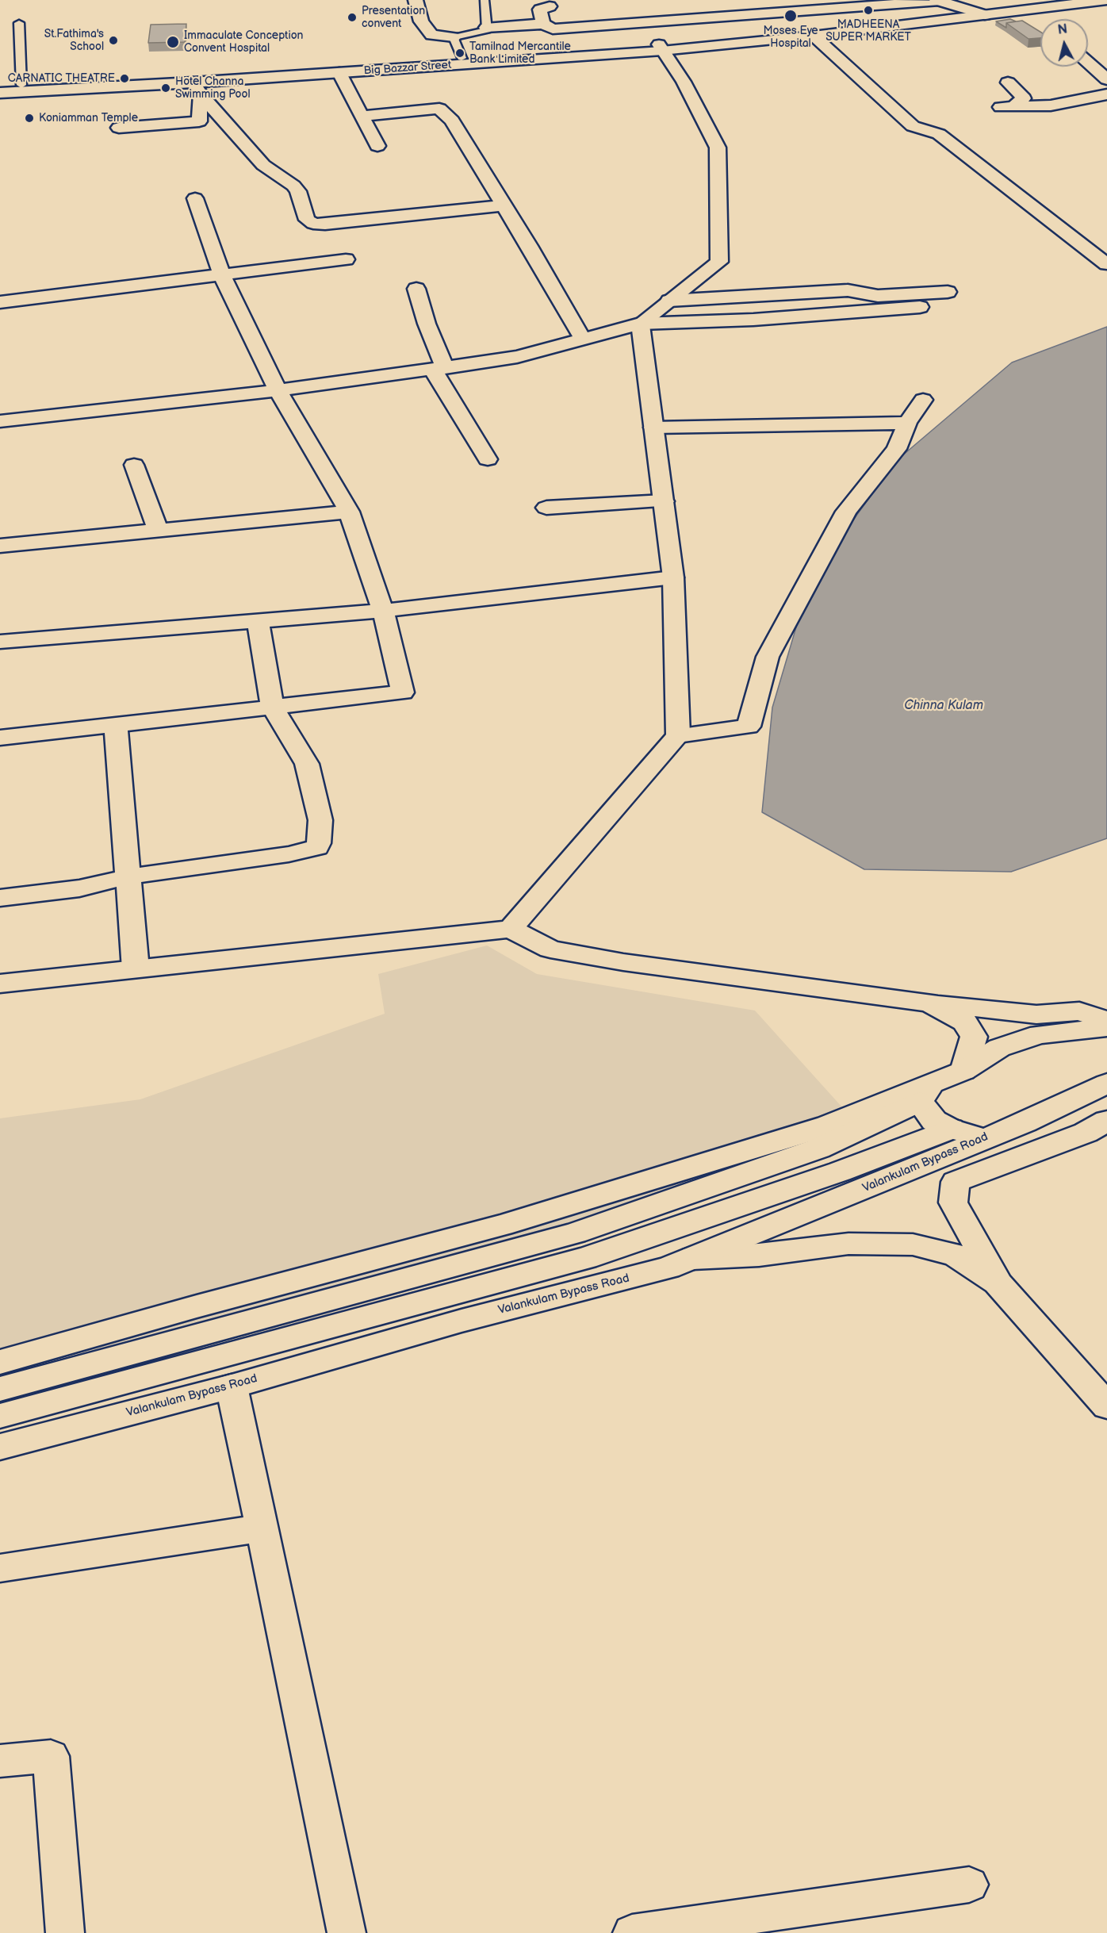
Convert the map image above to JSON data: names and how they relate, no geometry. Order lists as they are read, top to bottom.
{
  "streets": {
    "main road": ["Big Bazzar Street", "Valankulam Bypass Road"]
  },
  "water": ["Chinna Kulam"],
  "places": [
    "MADHEENA SUPER MARKET",
    "Moses Eye Hospital",
    "Presentation convent",
    "St.Fathima's School",
    "Immaculate Conception Convent Hospital",
    "Tamilnad Mercantile Bank Limited",
    "CARNATIC THEATRE",
    "Hotel Channa Swimming Pool",
    "Koniamman Temple"
  ],
  "north": "top"
}
